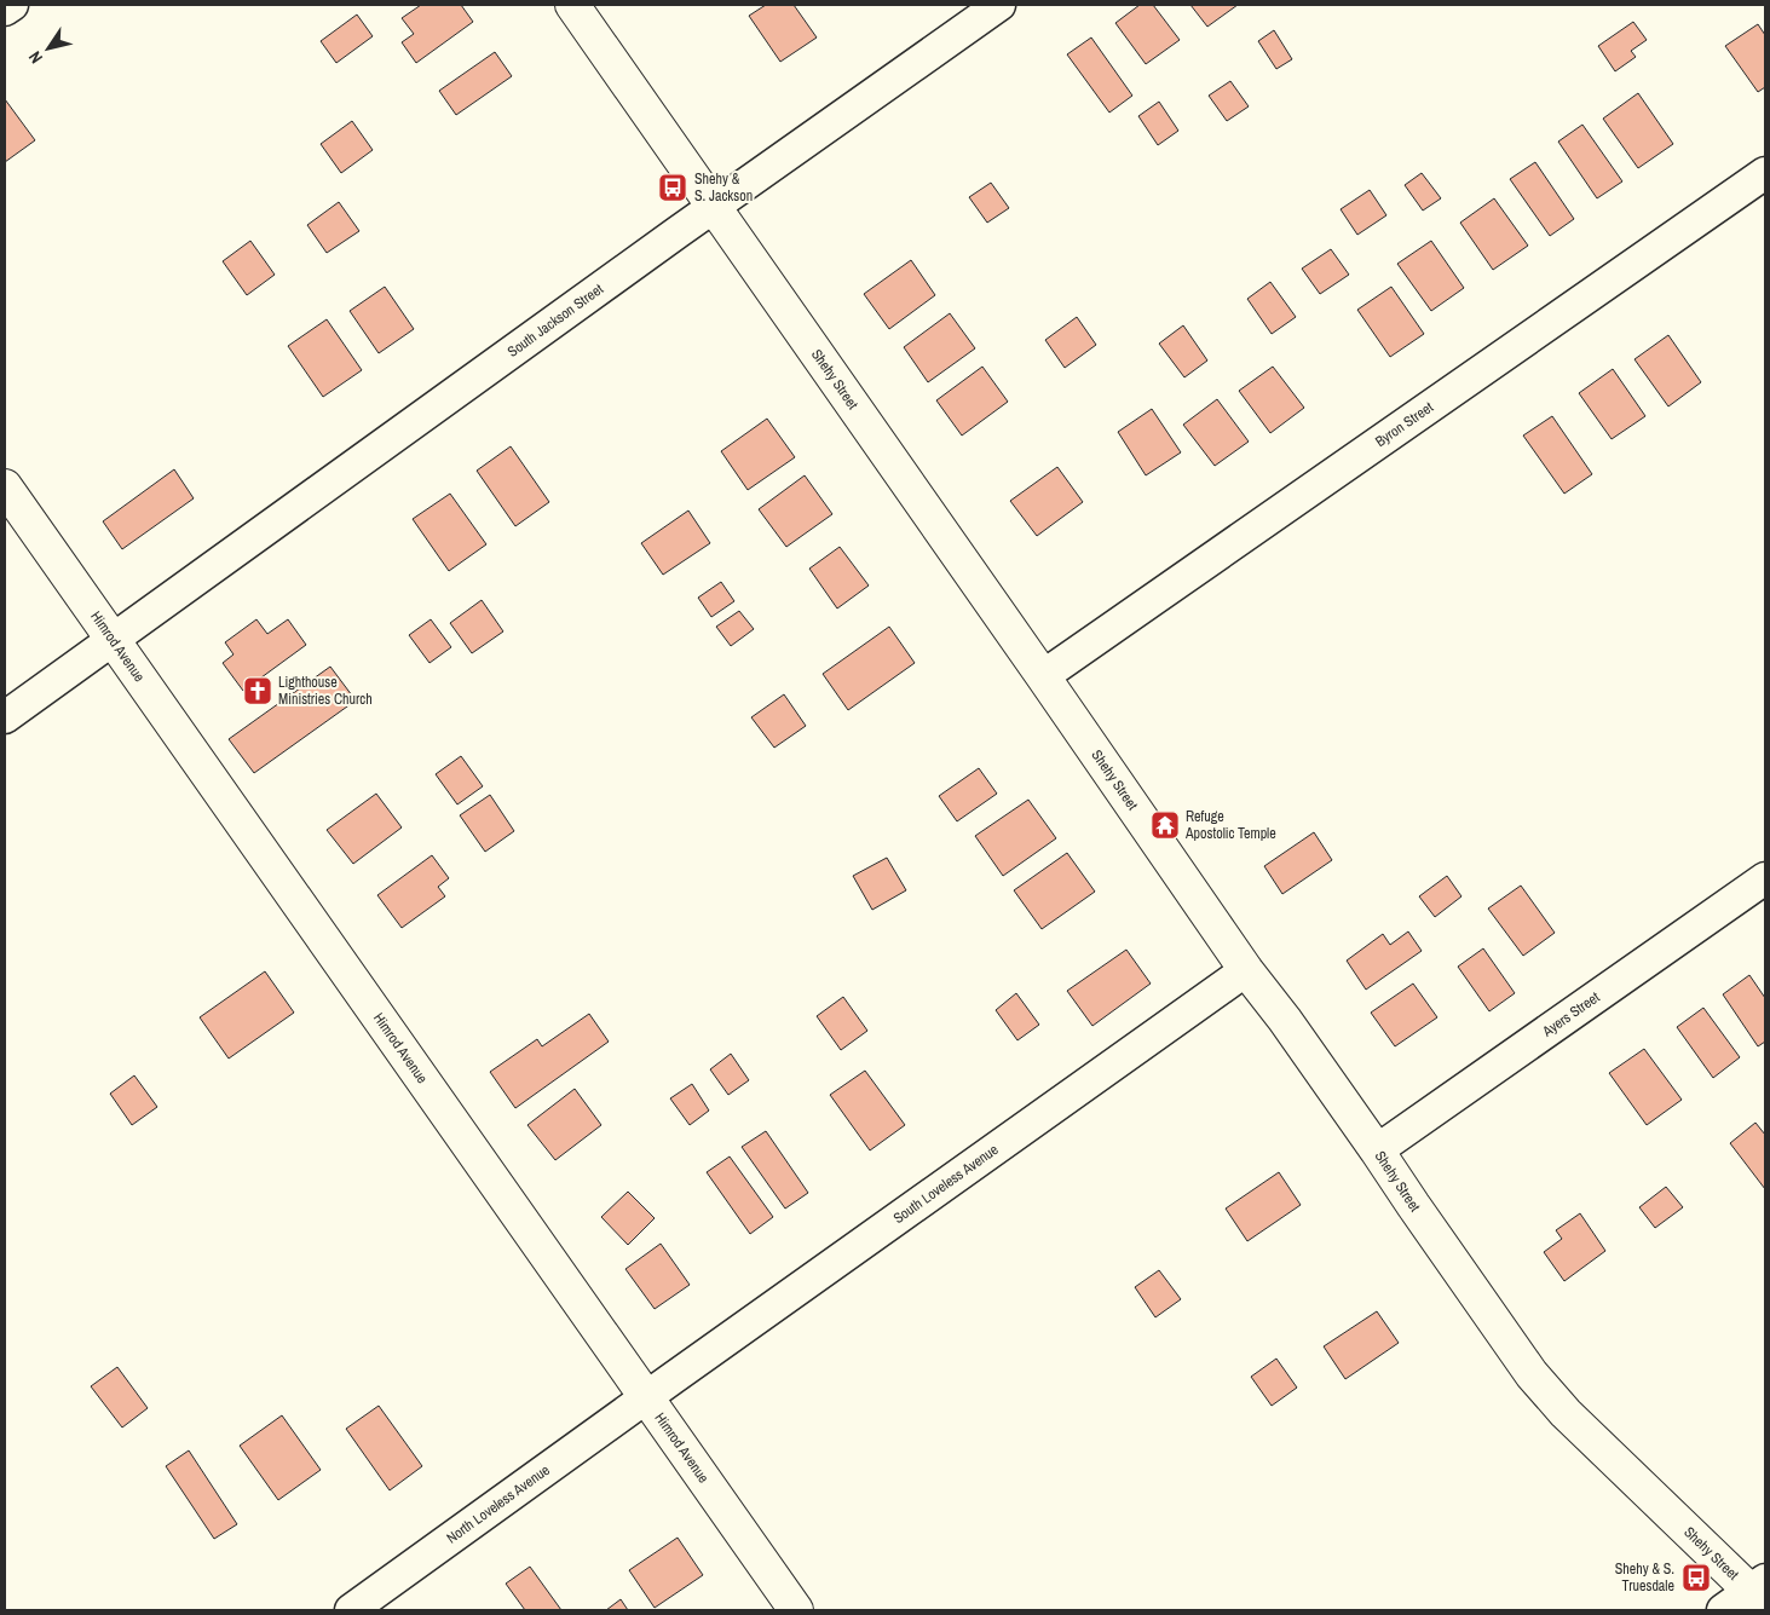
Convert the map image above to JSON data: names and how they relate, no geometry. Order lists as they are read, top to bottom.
{
  "streets": {
    "street": [
      "South Jackson Street",
      "Shehy Street",
      "Byron Street",
      "Himrod Avenue",
      "Ayers Street",
      "South Loveless Avenue",
      "North Loveless Avenue"
    ]
  },
  "crossings": [
    ["South Jackson Street", "Shehy Street"],
    ["South Jackson Street", "Himrod Avenue"],
    ["Shehy Street", "Byron Street"],
    ["Shehy Street", "Ayers Street"],
    ["Shehy Street", "South Loveless Avenue"],
    ["Himrod Avenue", "South Loveless Avenue"],
    ["Himrod Avenue", "North Loveless Avenue"],
    ["South Loveless Avenue", "North Loveless Avenue"]
  ],
  "places": {
    "bus stop": ["Shehy & S. Jackson", "Shehy & S. Truesdale"],
    "church": ["Lighthouse Ministries Church"],
    "temple": ["Refuge Apostolic Temple"]
  },
  "north": "bottom left"
}
